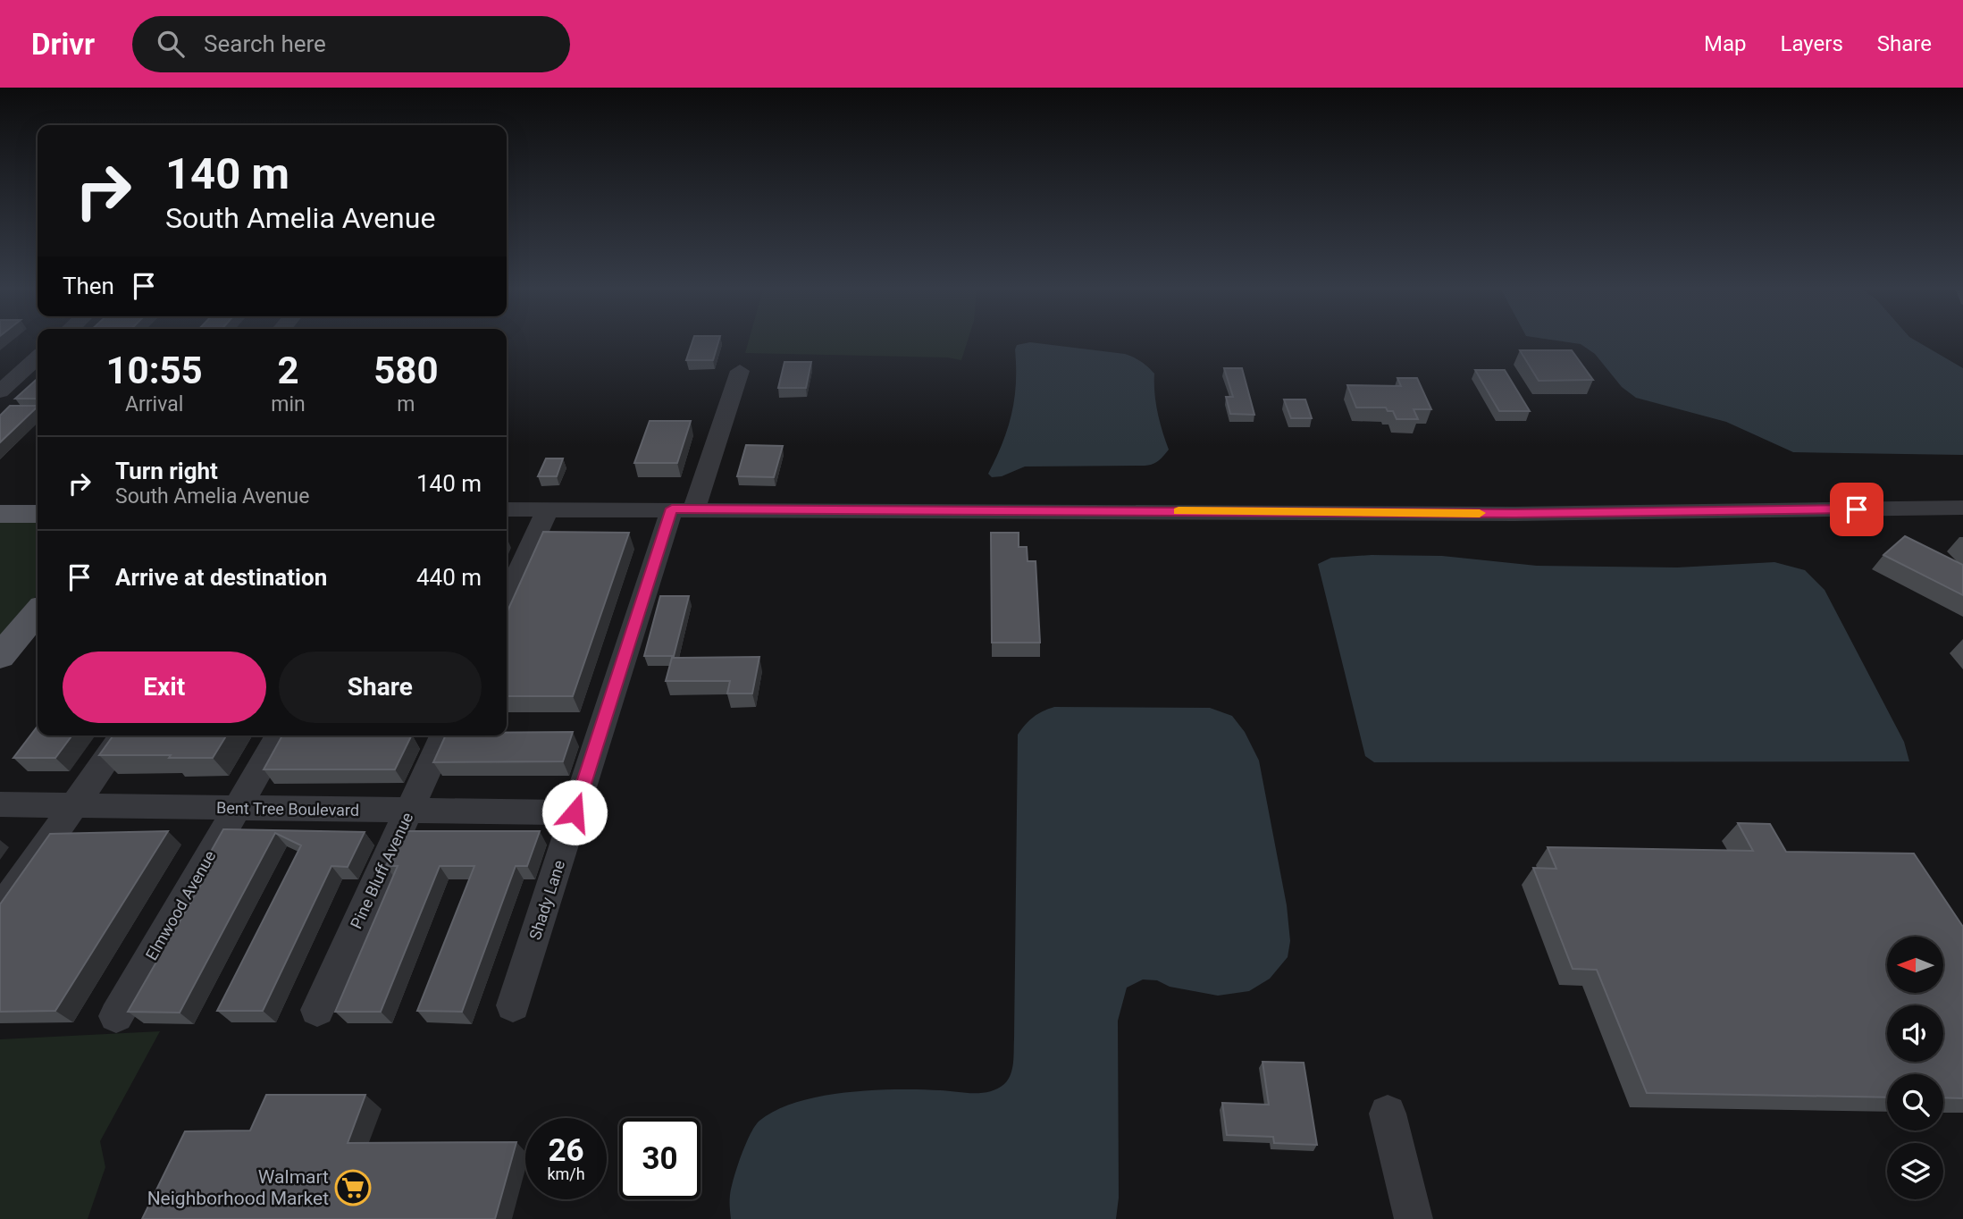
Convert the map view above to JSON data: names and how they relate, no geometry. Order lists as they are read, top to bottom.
{
  "streets": {
    "street": [
      "Bent Tree Boulevard",
      "Pine Bluff Avenue",
      "Shady Lane",
      "Elmwood Avenue"
    ]
  },
  "crossings": [
    ["Bent Tree Boulevard", "Pine Bluff Avenue"],
    ["Bent Tree Boulevard", "Shady Lane"],
    ["Bent Tree Boulevard", "Elmwood Avenue"]
  ],
  "places": {
    "supermarket": ["Walmart Neighborhood Market"]
  },
  "north": "left",
  "page": {
    "header": "Drivr",
    "search": "Search here",
    "nav": ["Map", "Layers", "Share"],
    "turn": ["140 m", "South Amelia Avenue"],
    "then": "Then",
    "eta": [
      "10:55",
      "Arrival",
      "2",
      "min",
      "580",
      "m"
    ],
    "list": [
      {
        "name": "Turn right",
        "note": "South Amelia Avenue",
        "value": "140 m"
      },
      {
        "name": "Arrive at destination",
        "value": "440 m"
      }
    ],
    "buttons": ["Exit", "Share"],
    "speed": "26 km/h",
    "limit": "30"
  }
}
